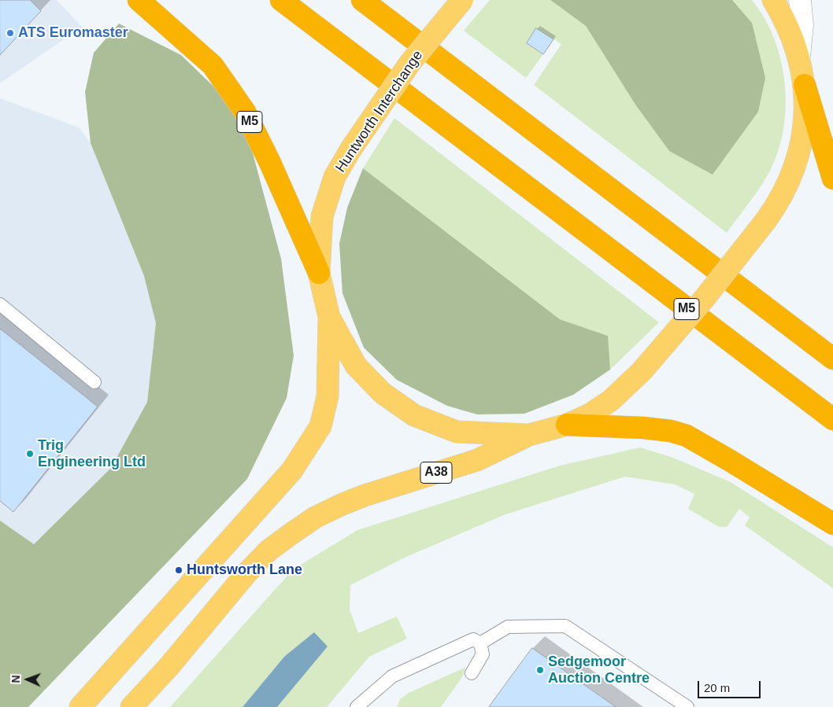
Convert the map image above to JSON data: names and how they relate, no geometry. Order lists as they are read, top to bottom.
{
  "streets": {
    "highway": ["M5"],
    "main road": ["Huntworth Interchange", "A38"]
  },
  "crossings": [
    ["Huntworth Interchange", "M5"],
    ["Huntworth Interchange", "A38"]
  ],
  "places": [
    "ATS Euromaster",
    "Trig Engineering Ltd",
    "Huntsworth Lane",
    "Sedgemoor Auction Centre"
  ],
  "scale_bar": "20 m",
  "north": "left"
}
